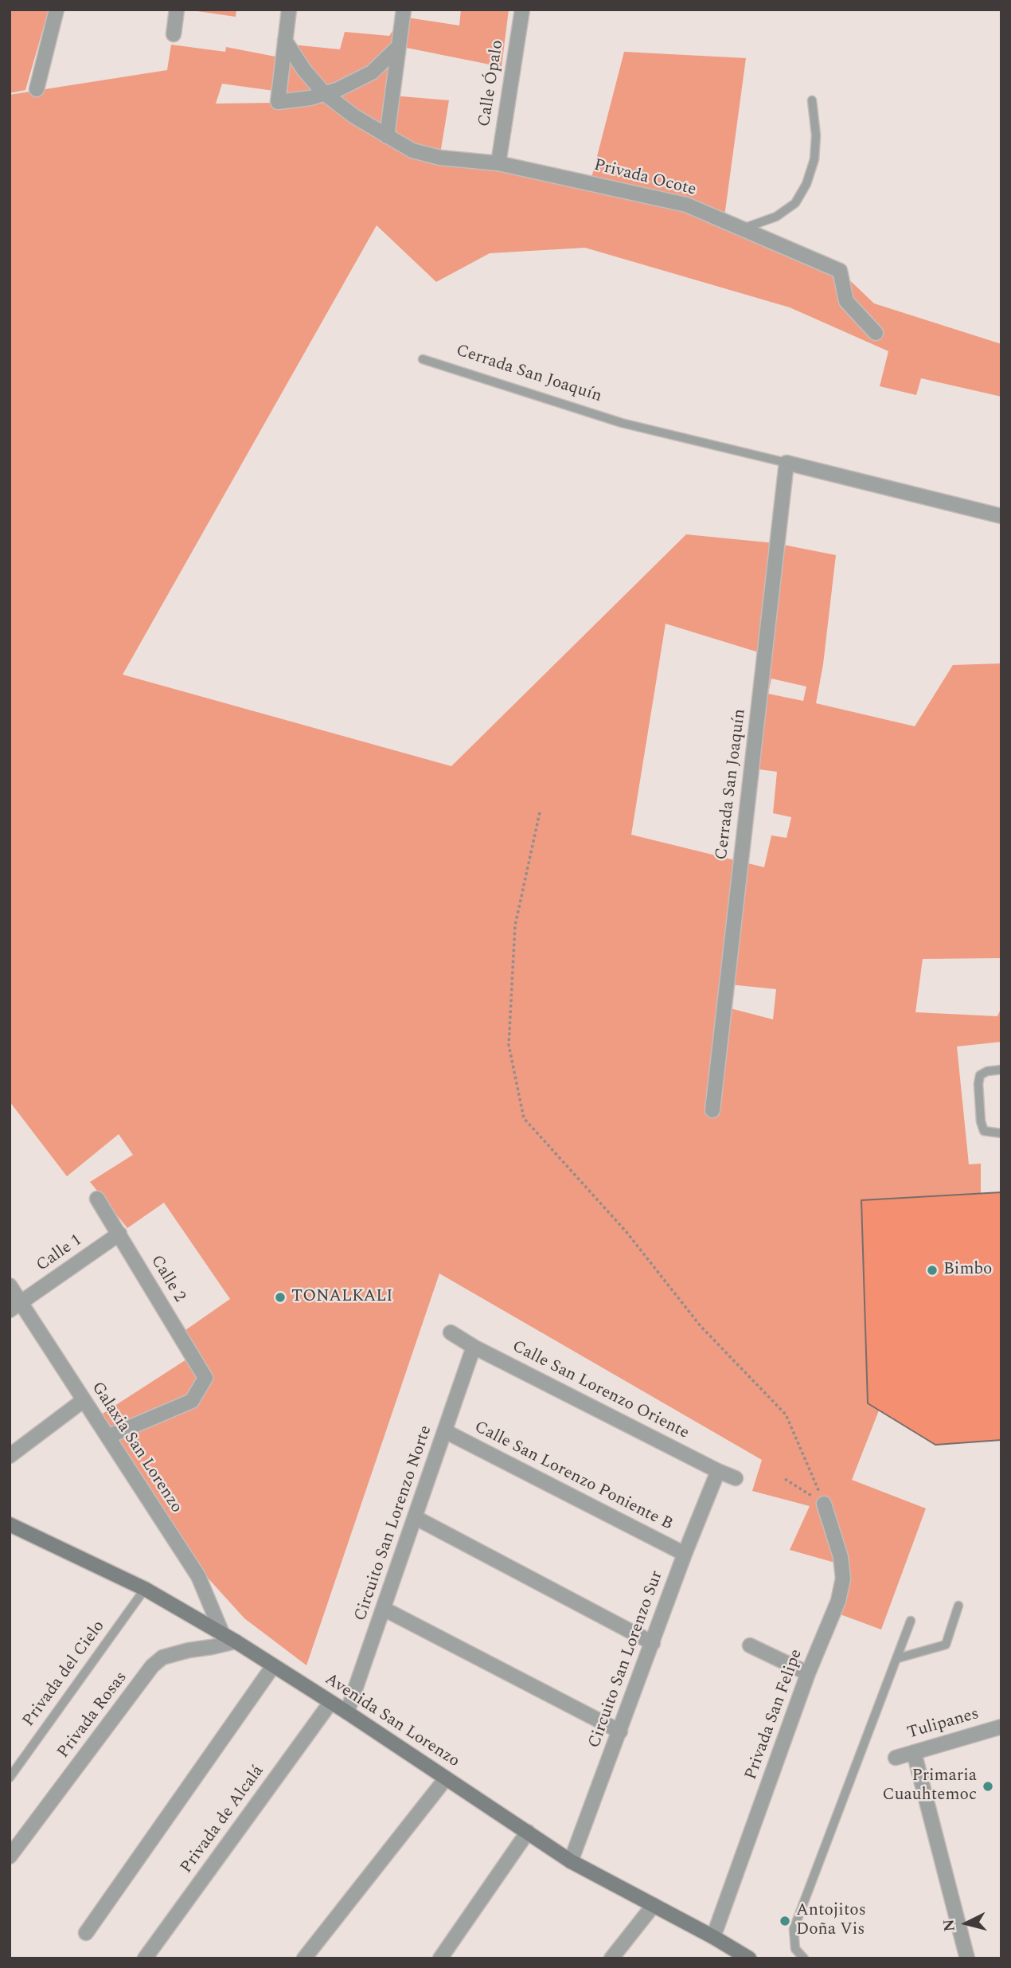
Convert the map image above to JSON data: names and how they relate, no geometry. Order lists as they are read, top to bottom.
{
  "streets": {
    "street": [
      "Calle Ópalo",
      "Privada Ocote",
      "Cerrada San Joaquín",
      "Calle 1",
      "Calle 2",
      "Calle San Lorenzo Oriente",
      "Galaxia San Lorenzo",
      "Calle San Lorenzo Poniente B",
      "Circuito San Lorenzo Norte",
      "Circuito San Lorenzo Sur",
      "Privada San Felipe",
      "Privada Rosas",
      "Avenida San Lorenzo",
      "Tulipanes",
      "Privada de Alcalá"
    ],
    "lane": ["Privada del Cielo"]
  },
  "crossings": [
    ["Calle Ópalo", "Privada Ocote"],
    ["Calle 1", "Calle 2"],
    ["Calle 1", "Galaxia San Lorenzo"],
    ["Calle 2", "Galaxia San Lorenzo"],
    ["Calle San Lorenzo Oriente", "Circuito San Lorenzo Norte"],
    ["Calle San Lorenzo Oriente", "Circuito San Lorenzo Sur"],
    ["Galaxia San Lorenzo", "Privada Rosas"],
    ["Galaxia San Lorenzo", "Avenida San Lorenzo"],
    ["Calle San Lorenzo Poniente B", "Circuito San Lorenzo Norte"],
    ["Calle San Lorenzo Poniente B", "Circuito San Lorenzo Sur"],
    ["Circuito San Lorenzo Norte", "Avenida San Lorenzo"],
    ["Circuito San Lorenzo Sur", "Avenida San Lorenzo"],
    ["Privada del Cielo", "Avenida San Lorenzo"],
    ["Privada San Felipe", "Avenida San Lorenzo"],
    ["Privada Rosas", "Avenida San Lorenzo"],
    ["Avenida San Lorenzo", "Privada de Alcalá"]
  ],
  "places": [
    "Bimbo",
    "TONALKALI",
    "Primaria Cuauhtemoc",
    "Antojitos Doña Vis"
  ],
  "north": "left"
}
